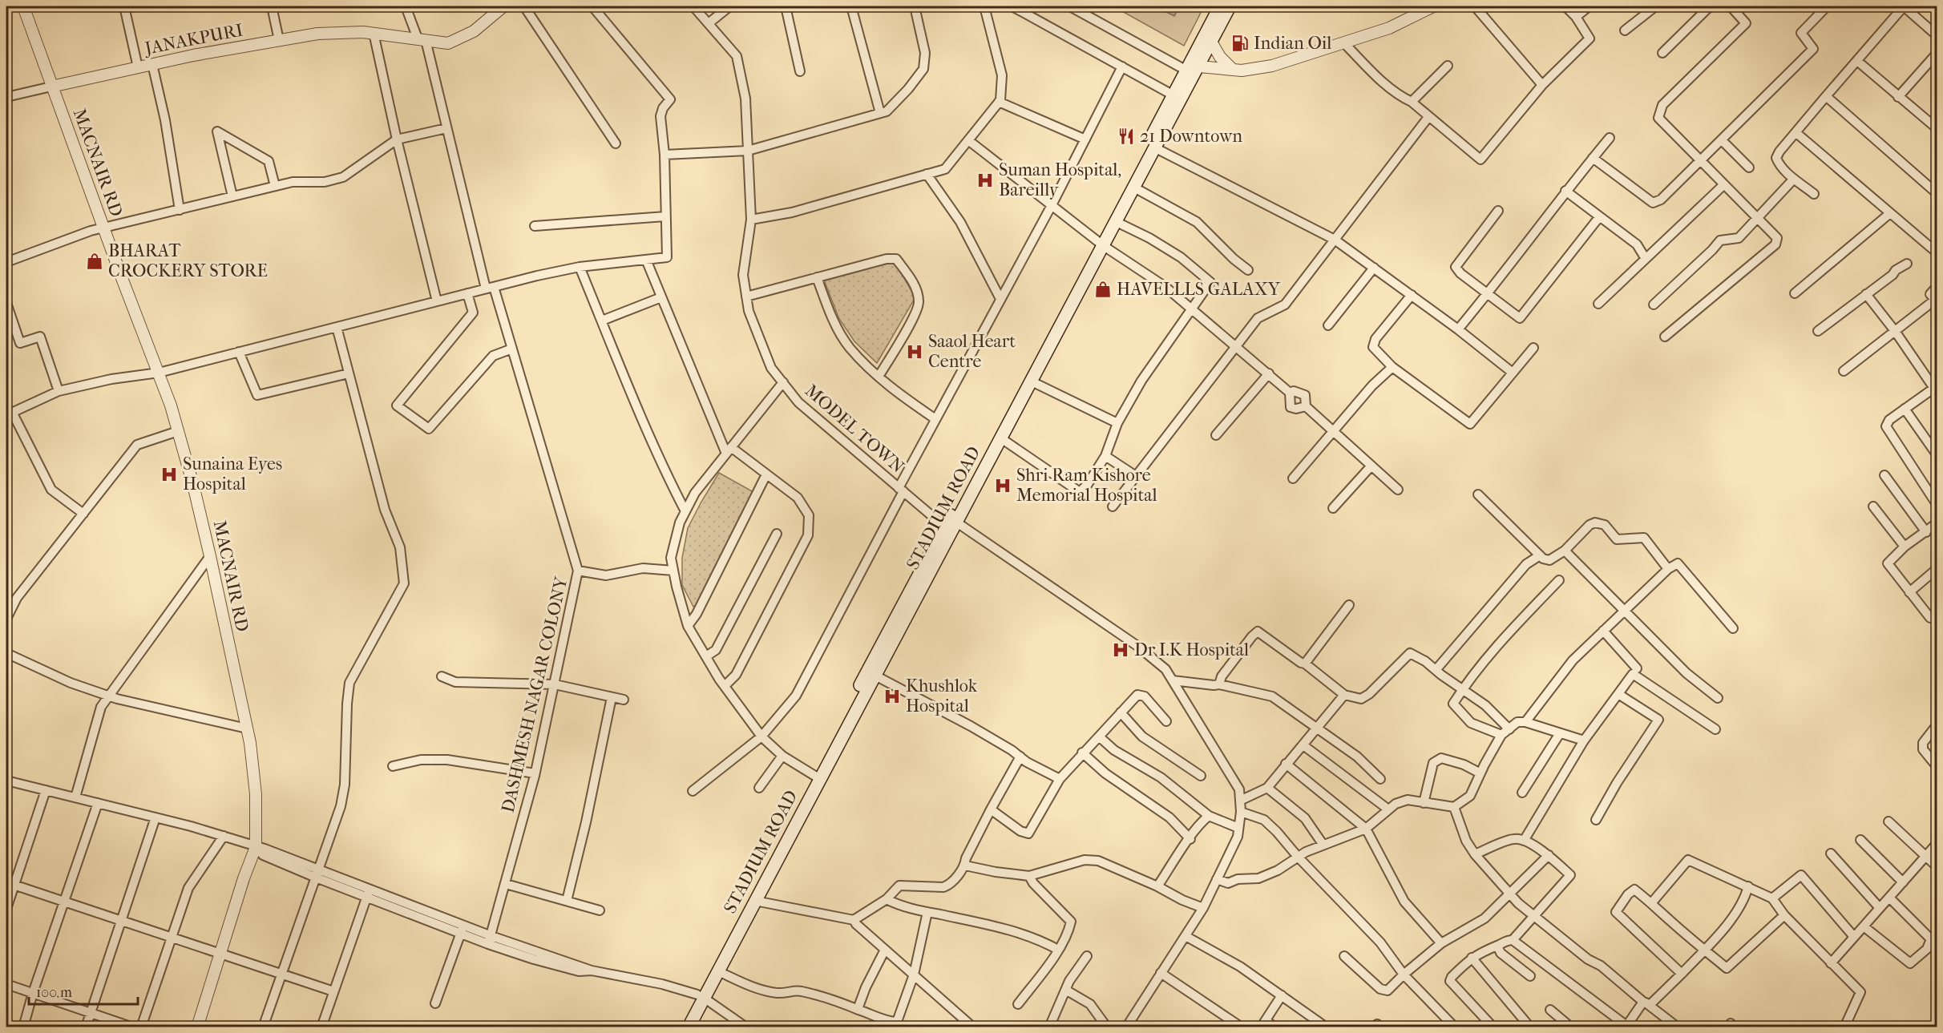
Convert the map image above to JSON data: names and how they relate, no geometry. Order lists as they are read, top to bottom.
{
  "streets": {
    "main road": ["STADIUM ROAD"],
    "street": [
      "JANAKPURI",
      "MACNAIR RD",
      "MODEL TOWN",
      "DASHMESH NAGAR COLONY"
    ]
  },
  "crossings": [
    ["JANAKPURI", "MACNAIR RD"],
    ["JANAKPURI", "DASHMESH NAGAR COLONY"],
    ["MODEL TOWN", "STADIUM ROAD"]
  ],
  "places": {
    "fuel station": ["Indian Oil"],
    "restaurant": ["21 Downtown"],
    "hospital": [
      "Suman Hospital, Bareilly",
      "Saaol Heart Centre",
      "Sunaina Eyes Hospital",
      "Shri Ram Kishore Memorial Hospital",
      "Dr I.K Hospital",
      "Khushlok Hospital"
    ],
    "shop": ["BHARAT CROCKERY STORE", "HAVELLLS GALAXY"]
  },
  "scale_bar": "100 m"
}
